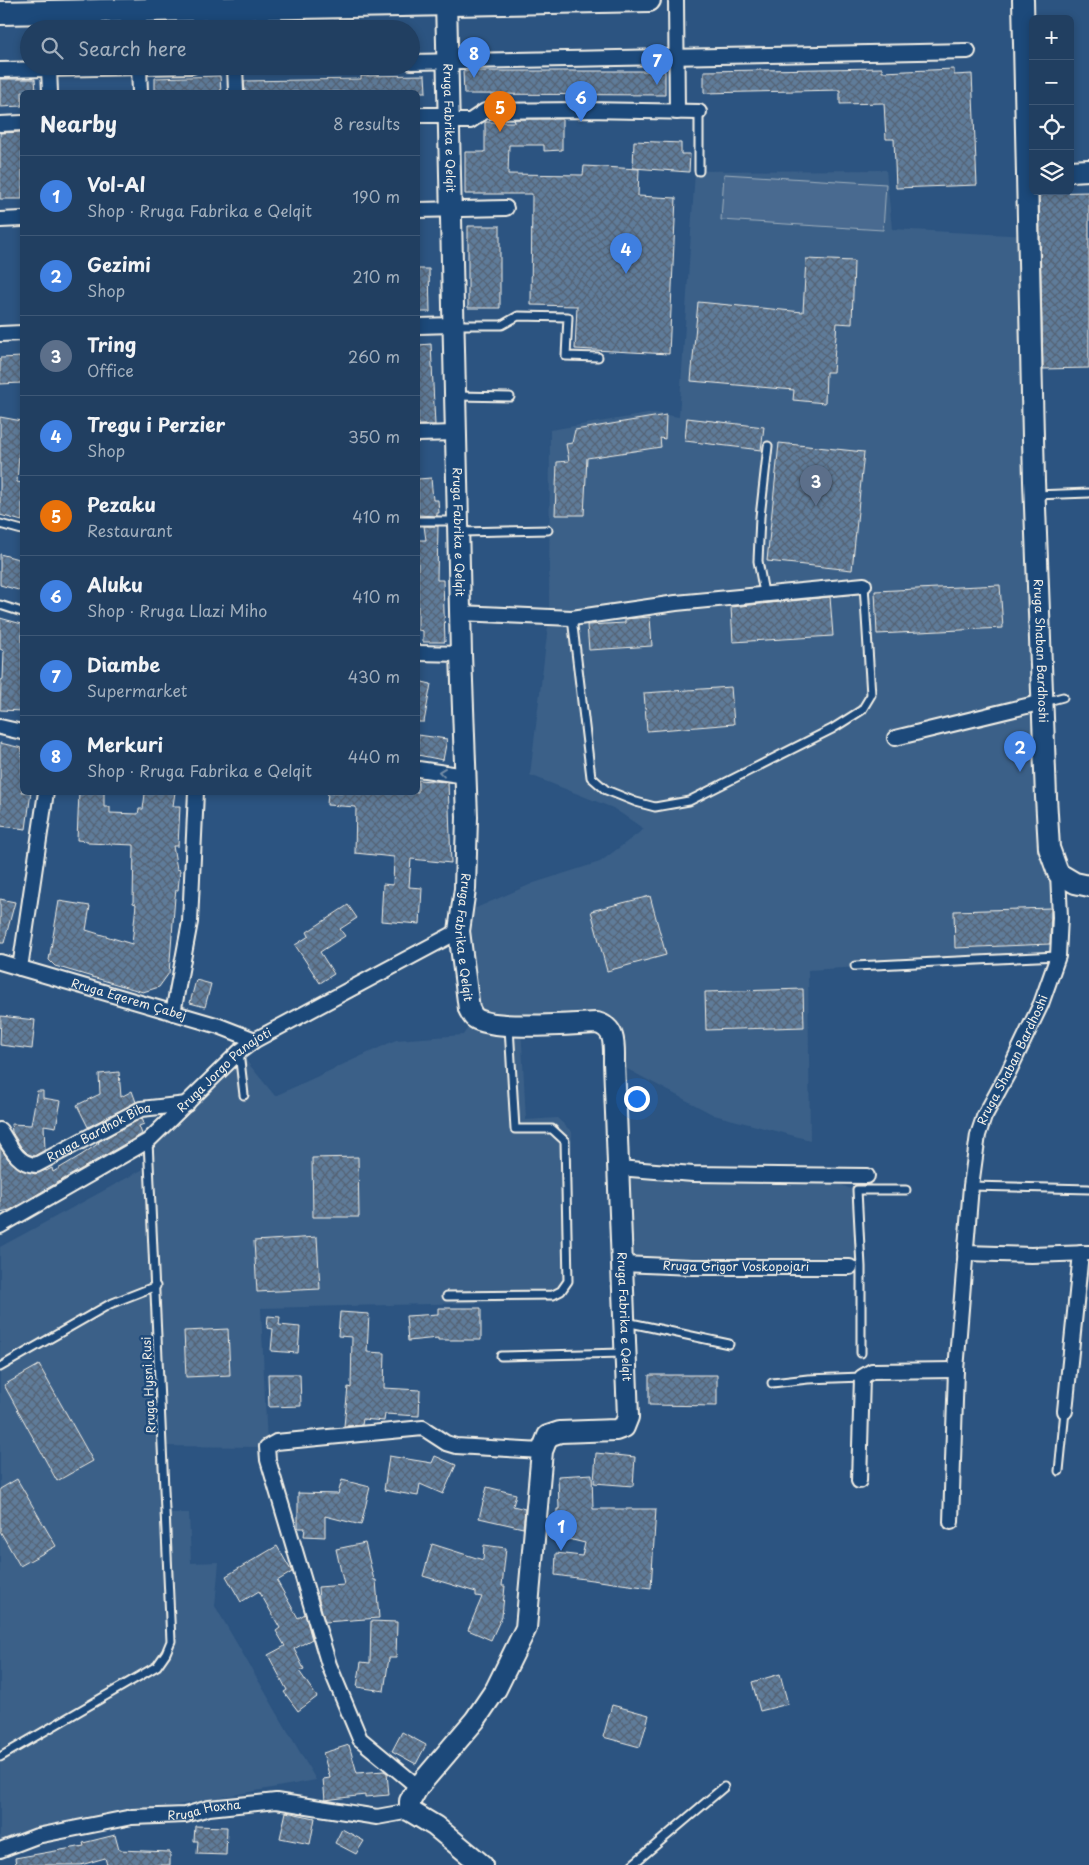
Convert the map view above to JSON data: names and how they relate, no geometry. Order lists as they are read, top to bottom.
{
  "streets": {
    "street": [
      "Rruga Fabrika e Qelqit",
      "Rruga Shaban Bardhoshi",
      "Rruga Eqerem Çabej",
      "Rruga Jorgo Panajoti",
      "Rruga Bardhok Biba",
      "Rruga Grigor Voskopojari",
      "Rruga Hoxha"
    ],
    "lane": ["Rruga Hysni Rusi"]
  },
  "crossings": [
    ["Rruga Fabrika e Qelqit", "Rruga Jorgo Panajoti"],
    ["Rruga Fabrika e Qelqit", "Rruga Grigor Voskopojari"],
    ["Rruga Eqerem Çabej", "Rruga Jorgo Panajoti"],
    ["Rruga Jorgo Panajoti", "Rruga Bardhok Biba"],
    ["Rruga Jorgo Panajoti", "Rruga Hysni Rusi"]
  ],
  "page": {
    "map_buttons": ["+", "−"],
    "search": "Search here",
    "pins": [
      "8",
      "7",
      "6",
      "5",
      "4",
      "3",
      "2",
      "1"
    ],
    "heading": ["Nearby", "8 results"],
    "list": [
      {
        "mark": "1",
        "name": "Vol-Al",
        "note": "Shop · Rruga Fabrika e Qelqit",
        "value": "190 m"
      },
      {
        "mark": "2",
        "name": "Gezimi",
        "note": "Shop",
        "value": "210 m"
      },
      {
        "mark": "3",
        "name": "Tring",
        "note": "Office",
        "value": "260 m"
      },
      {
        "mark": "4",
        "name": "Tregu i Perzier",
        "note": "Shop",
        "value": "350 m"
      },
      {
        "mark": "5",
        "name": "Pezaku",
        "note": "Restaurant",
        "value": "410 m"
      },
      {
        "mark": "6",
        "name": "Aluku",
        "note": "Shop · Rruga Llazi Miho",
        "value": "410 m"
      },
      {
        "mark": "7",
        "name": "Diambe",
        "note": "Supermarket",
        "value": "430 m"
      },
      {
        "mark": "8",
        "name": "Merkuri",
        "note": "Shop · Rruga Fabrika e Qelqit",
        "value": "440 m"
      }
    ]
  }
}
